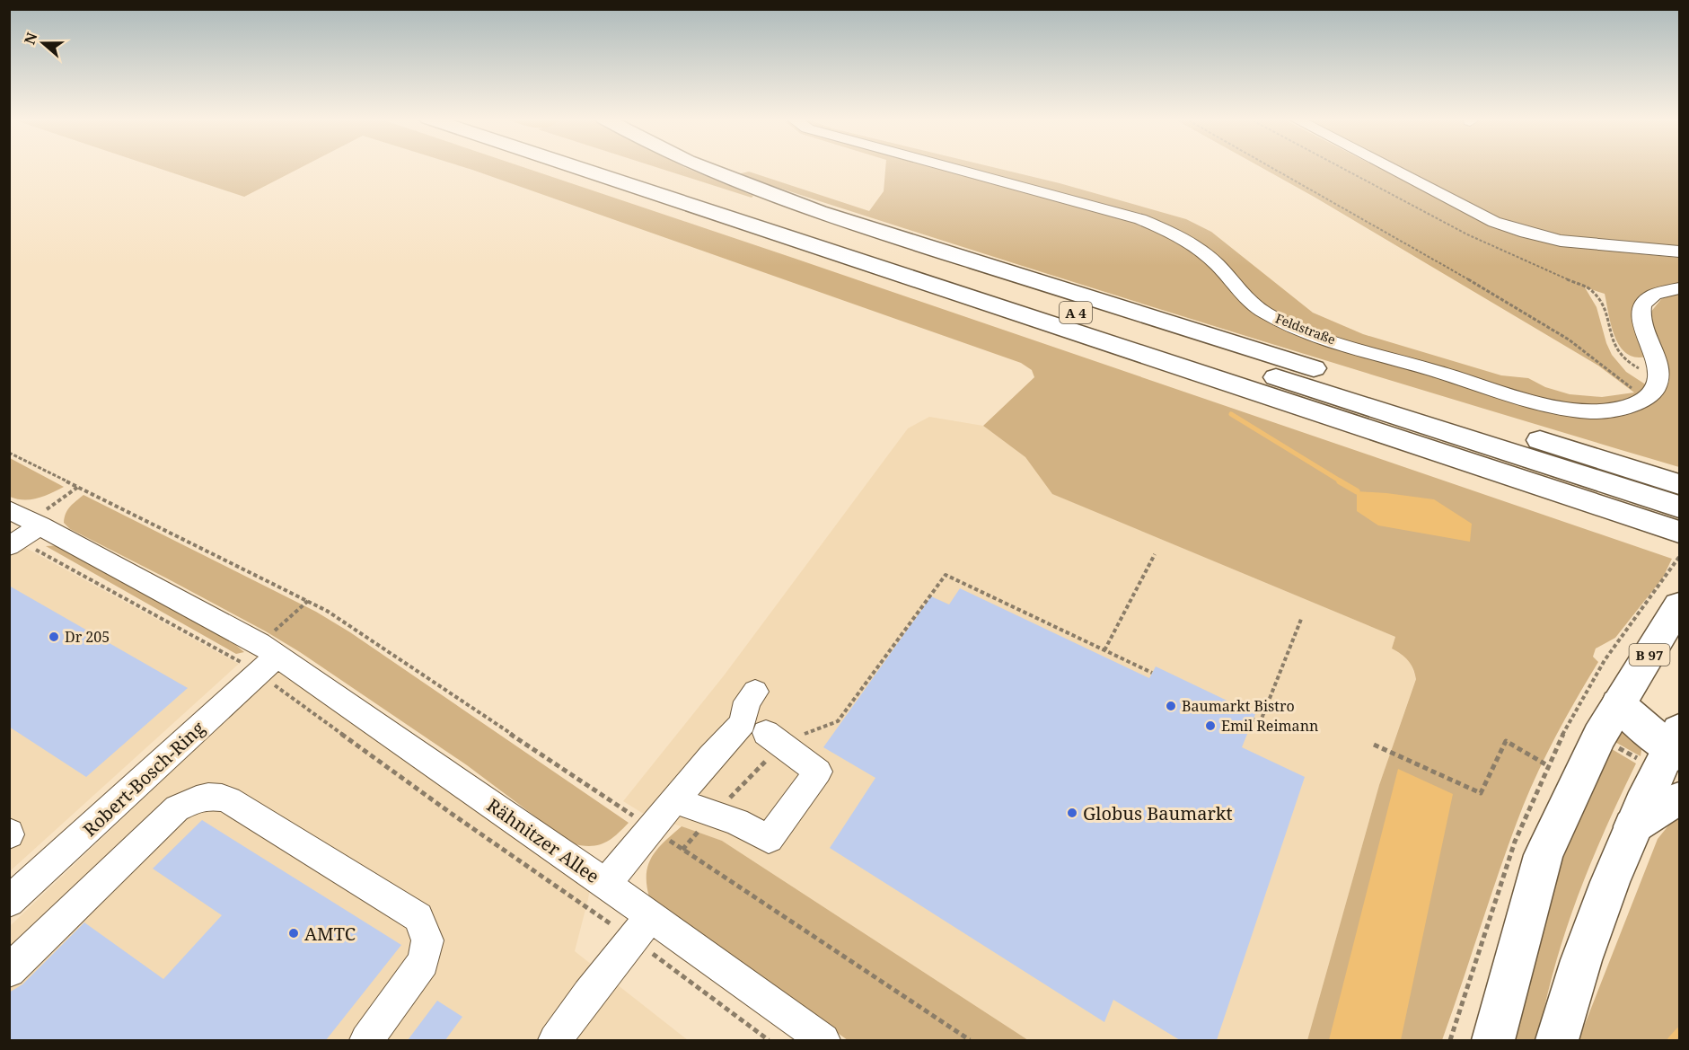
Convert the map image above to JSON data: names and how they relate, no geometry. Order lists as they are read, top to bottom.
{
  "streets": {
    "main road": ["A 4", "B 97"],
    "street": ["Feldstraße", "Robert-Bosch-Ring", "Rähnitzer Allee"]
  },
  "crossings": [
    ["Robert-Bosch-Ring", "Rähnitzer Allee"]
  ],
  "places": [
    "Dr 205",
    "Baumarkt Bistro",
    "Emil Reimann",
    "Globus Baumarkt",
    "AMTC"
  ],
  "north": "left"
}
